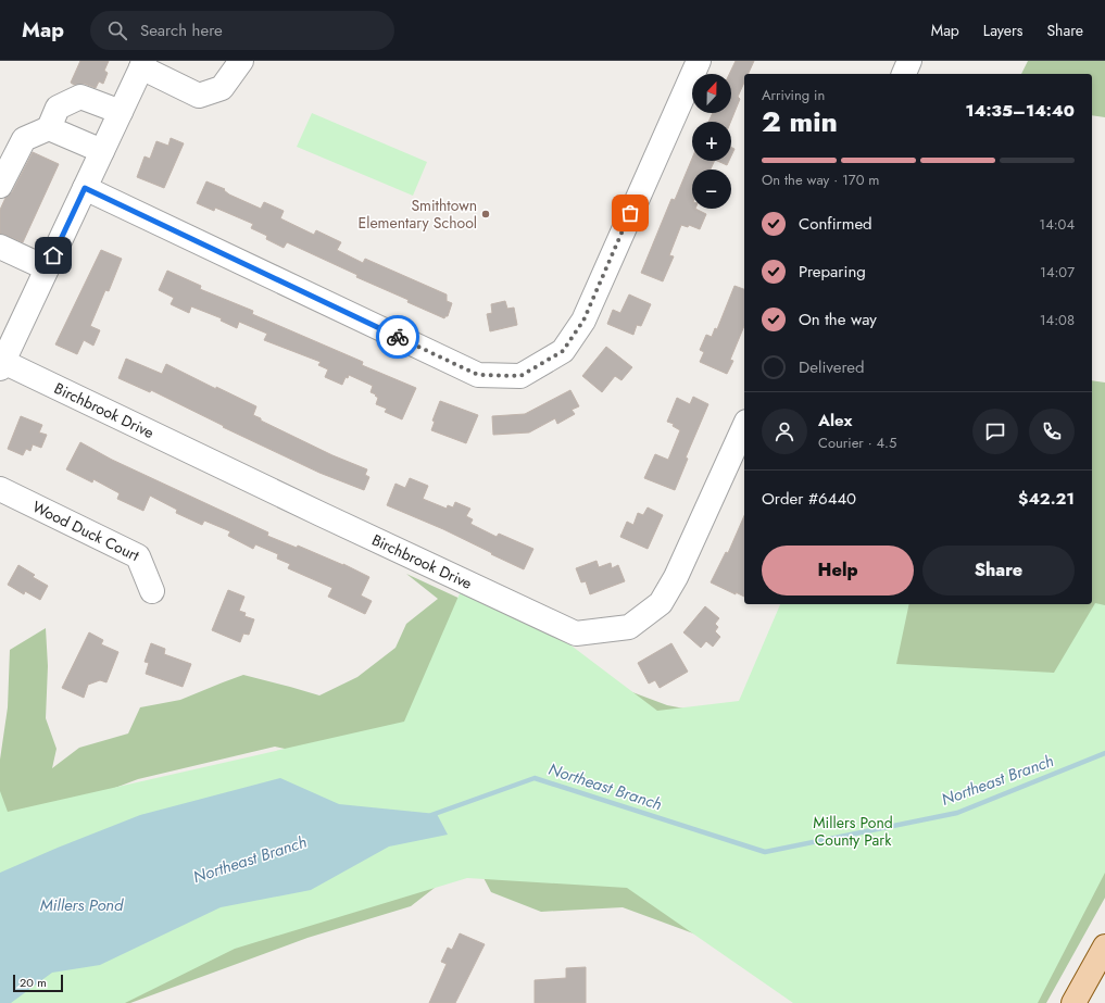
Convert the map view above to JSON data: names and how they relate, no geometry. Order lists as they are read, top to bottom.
{
  "streets": {
    "street": ["Birchbrook Drive", "Wood Duck Court"]
  },
  "water": ["Northeast Branch", "Millers Pond"],
  "parks": ["Millers Pond County Park"],
  "places": ["Smithtown Elementary School"],
  "scale_bar": "20 m",
  "north": "top",
  "page": {
    "header": "Map",
    "search": "Search here",
    "nav": ["Map", "Layers", "Share"],
    "map_buttons": ["+", "−"],
    "heading": ["2 min", "Arriving in", "14:35–14:40"],
    "panel": [
      "Alex",
      "Courier · 4.5",
      "Order #6440",
      "$42.21"
    ],
    "bar": "On the way · 170 m",
    "list": [
      ["Confirmed", "14:04"],
      ["Preparing", "14:07"],
      ["On the way", "14:08"],
      "Delivered"
    ],
    "buttons": ["Help", "Share"],
    "scale": "20 m"
  }
}
